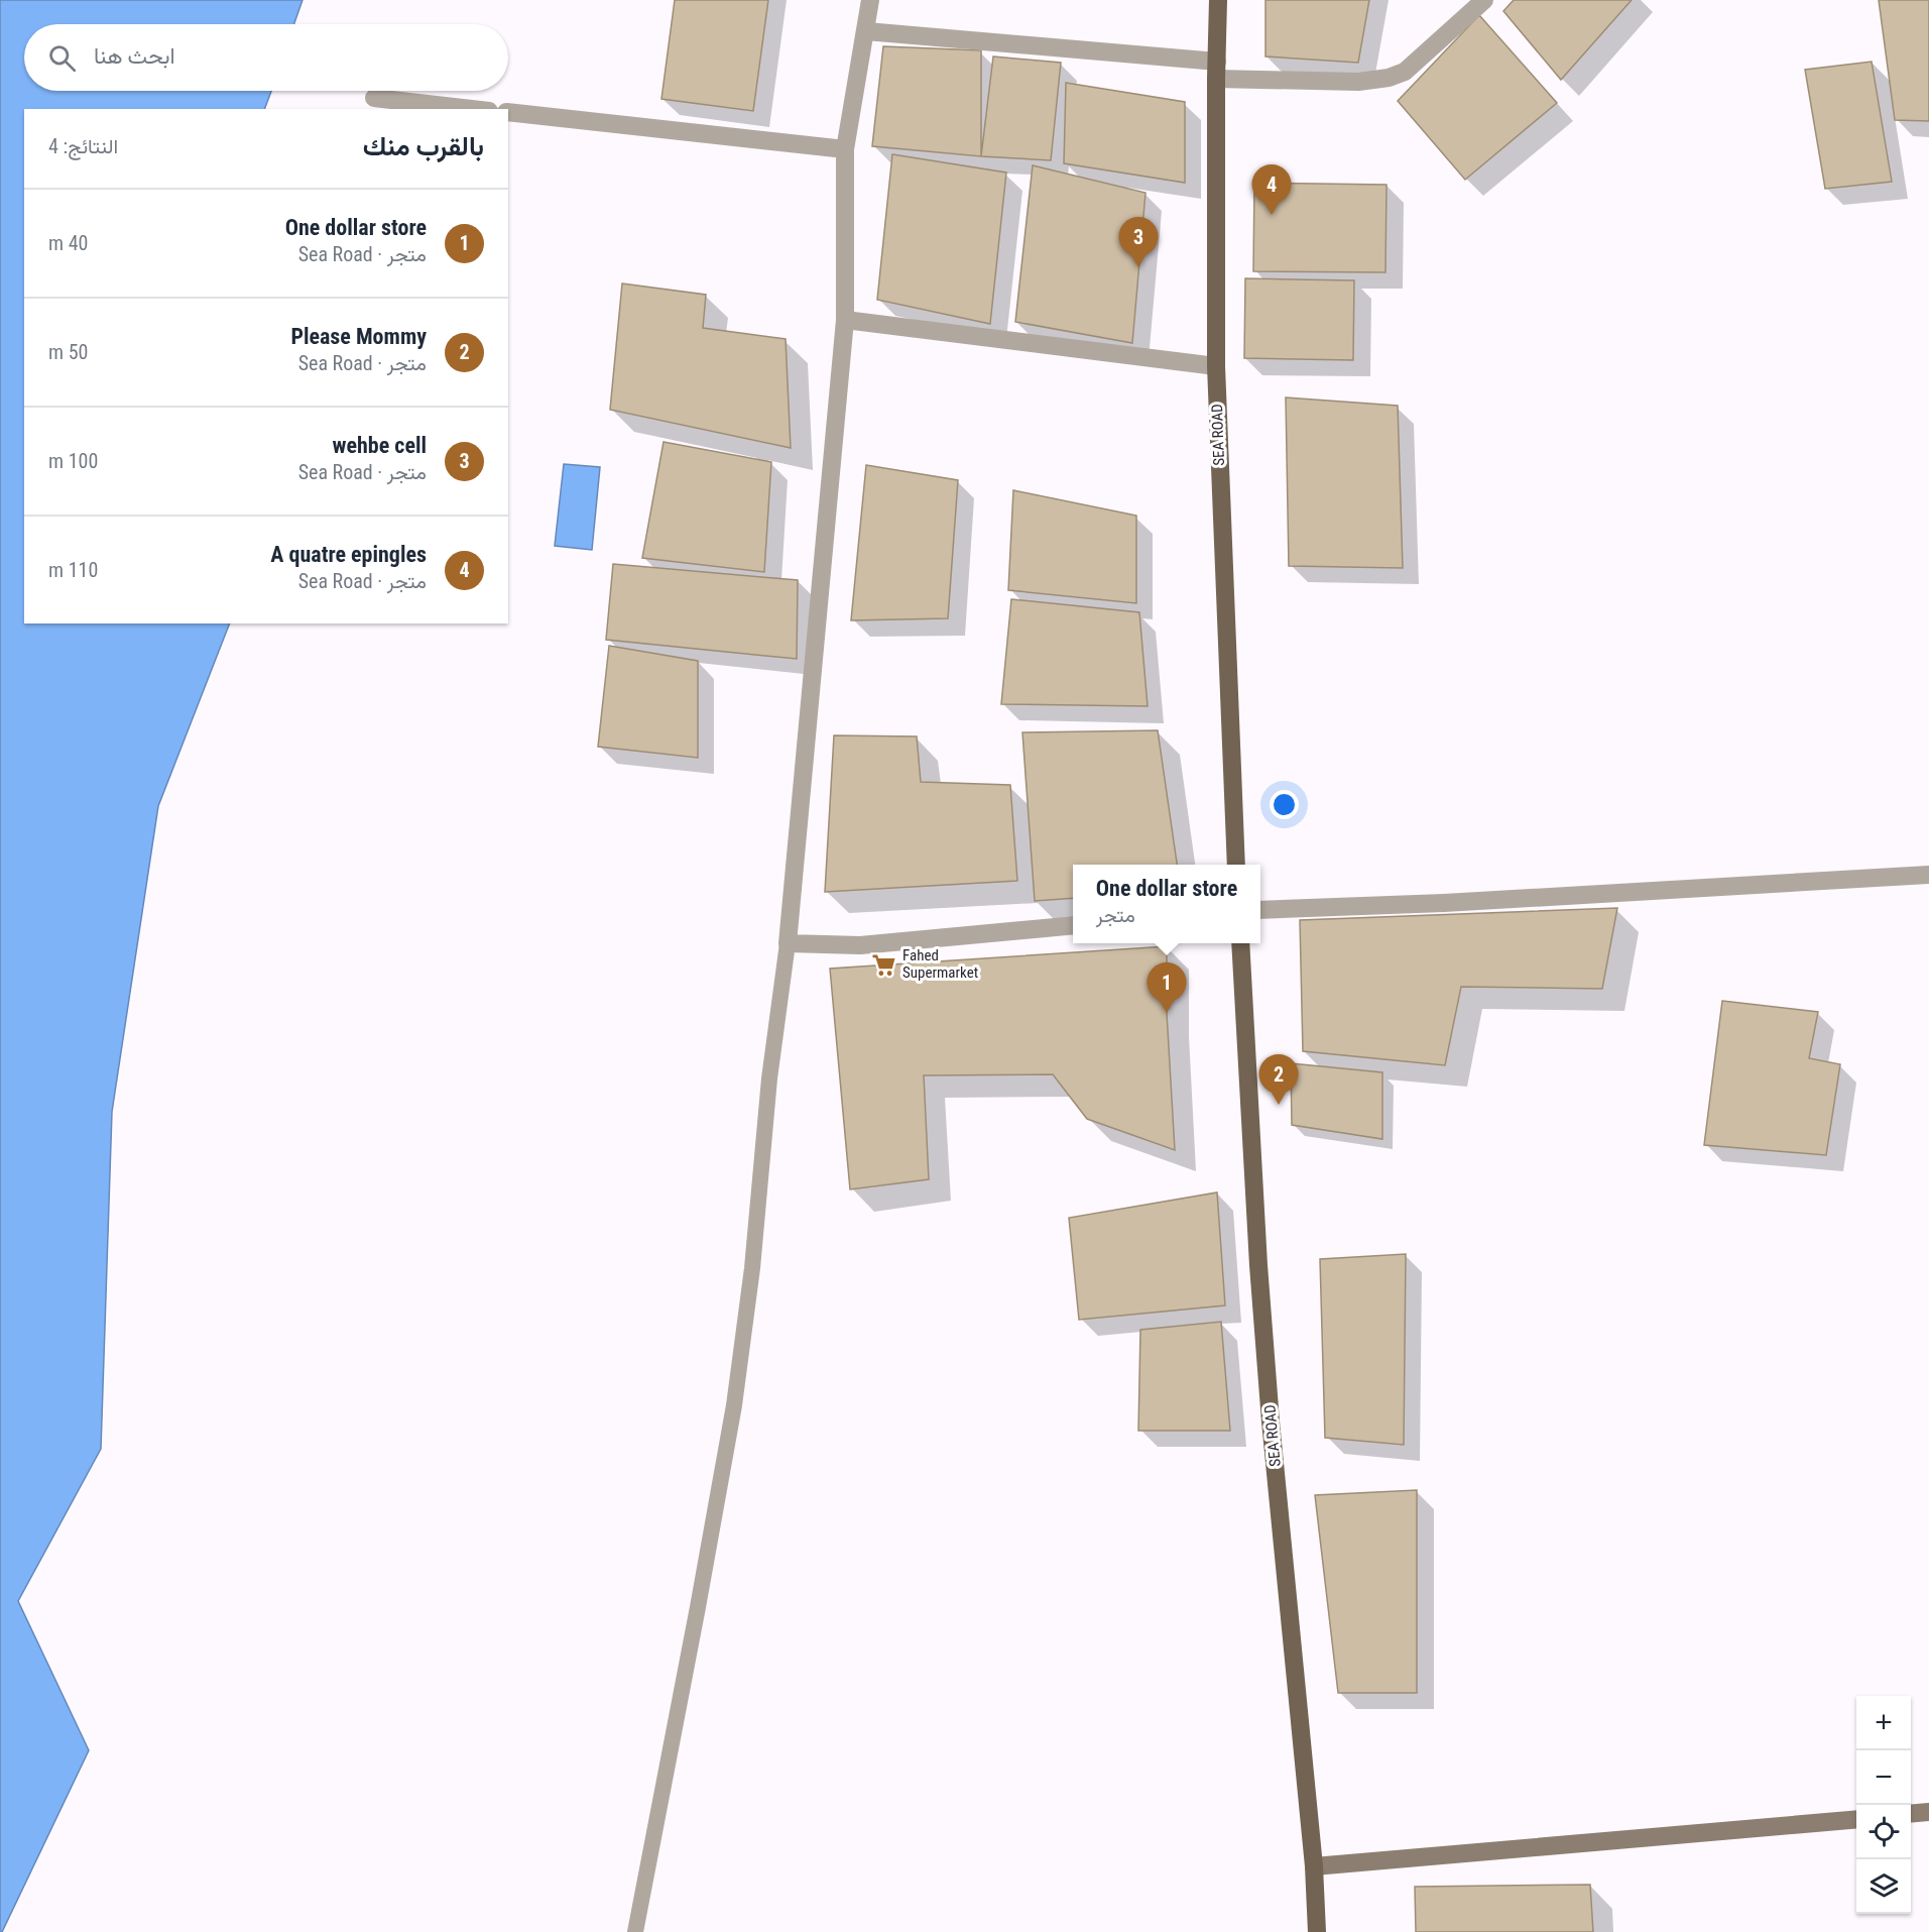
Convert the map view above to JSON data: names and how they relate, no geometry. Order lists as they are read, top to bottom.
{
  "streets": {
    "main road": ["SEA ROAD"]
  },
  "places": {
    "supermarket": ["Fahed Supermarket"]
  },
  "page": {
    "search": "ابحث هنا",
    "heading": ["بالقرب منك", "النتائج: 4"],
    "pins": [
      "4",
      "3",
      "1",
      "2"
    ],
    "list": [
      {
        "mark": "1",
        "name": "One dollar store",
        "note": "متجر · Sea Road",
        "value": "40 m"
      },
      {
        "mark": "2",
        "name": "Please Mommy",
        "note": "متجر · Sea Road",
        "value": "50 m"
      },
      {
        "mark": "3",
        "name": "wehbe cell",
        "note": "متجر · Sea Road",
        "value": "100 m"
      },
      {
        "mark": "4",
        "name": "A quatre epingles",
        "note": "متجر · Sea Road",
        "value": "110 m"
      }
    ],
    "popup": ["One dollar store", "متجر"],
    "map_buttons": ["+", "−"]
  }
}
